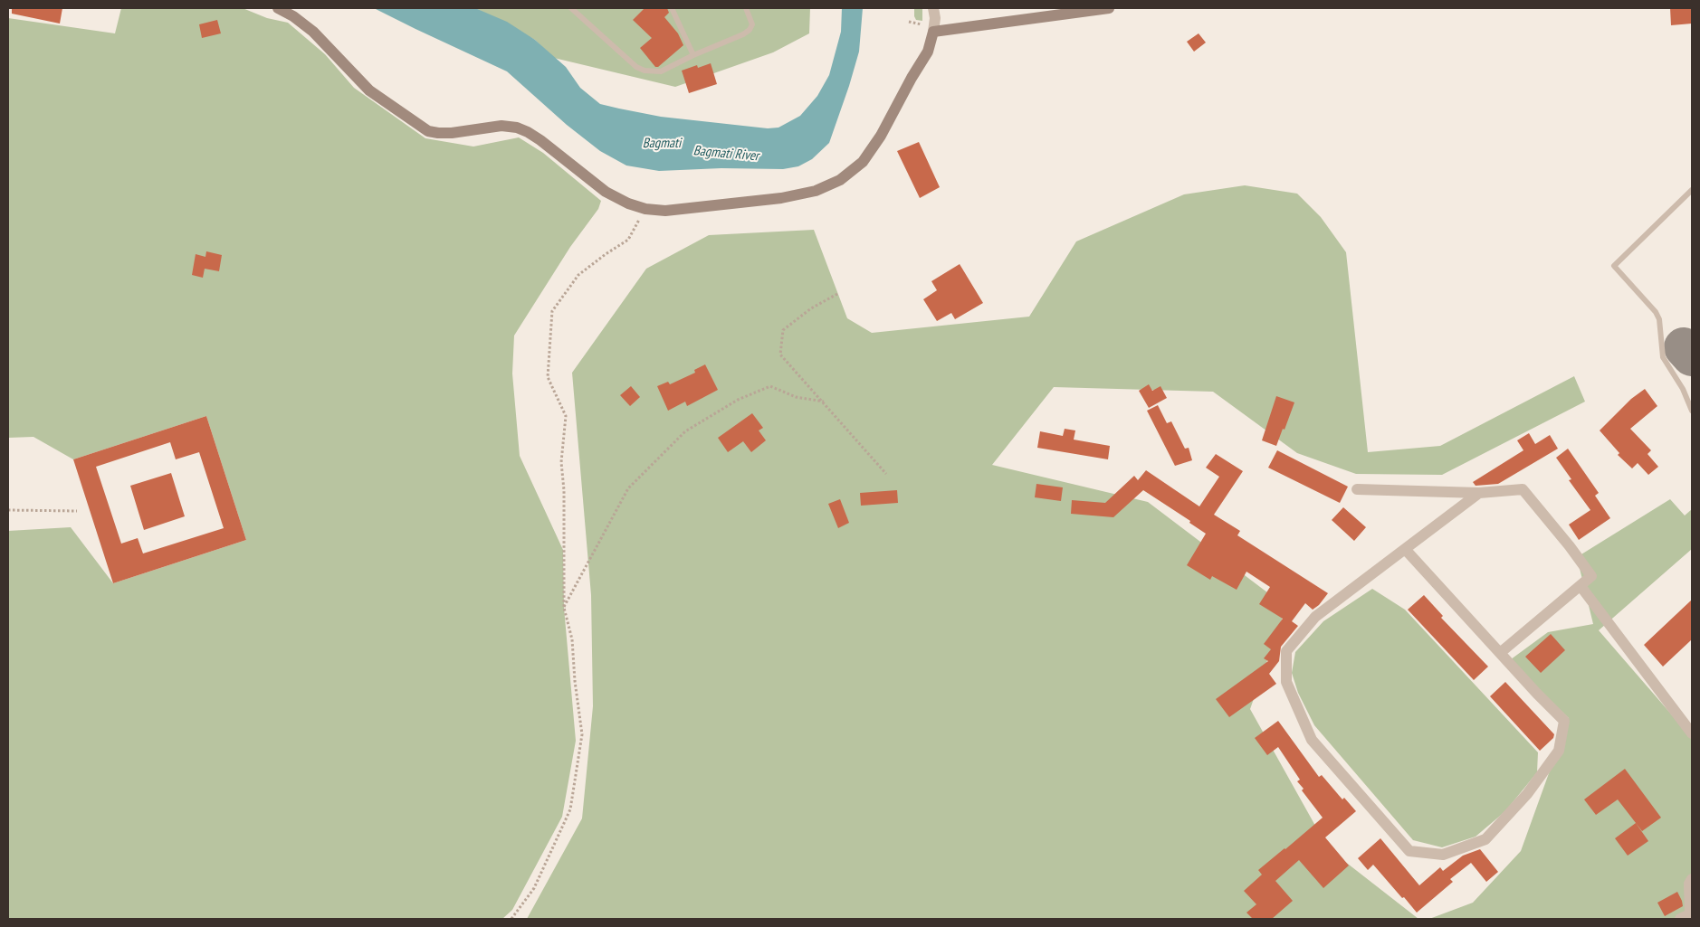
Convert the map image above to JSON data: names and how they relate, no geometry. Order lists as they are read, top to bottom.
{
  "water": ["Bagmati", "Bagmati River"]
}
